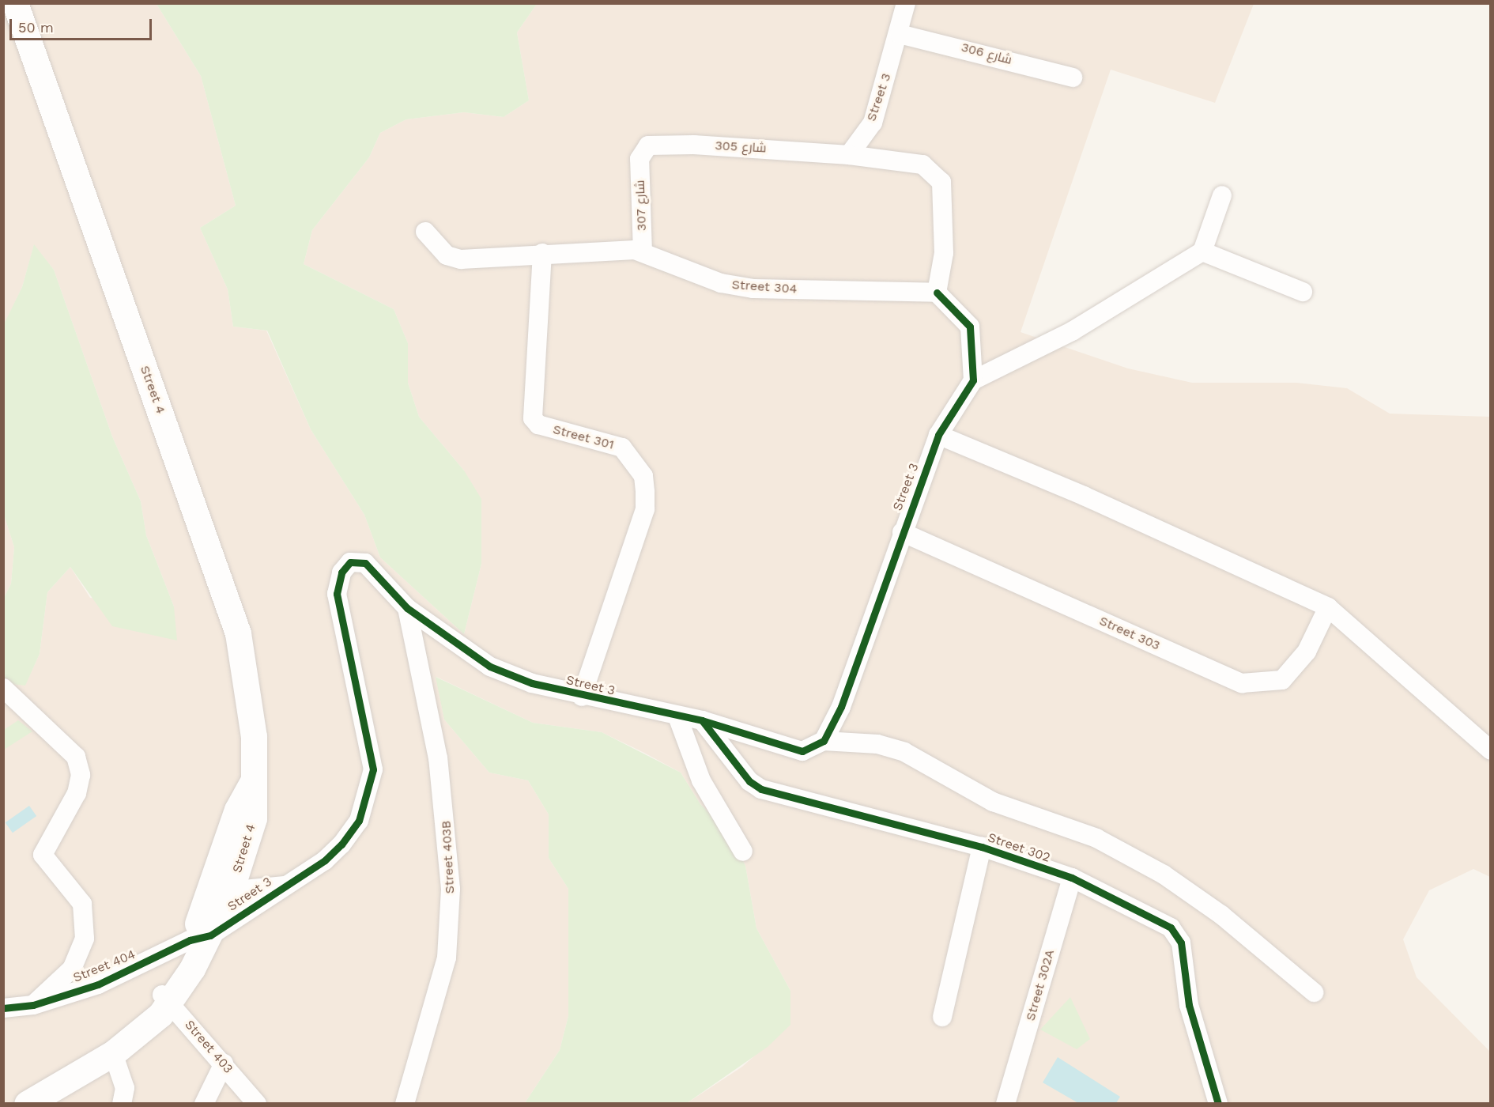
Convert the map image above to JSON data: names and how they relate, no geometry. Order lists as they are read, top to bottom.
{
  "streets": {
    "main road": ["Street 4"],
    "street": [
      "شارع 306",
      "Street 3",
      "شارع 305",
      "شارع 307",
      "Street 304",
      "Street 301",
      "Street 303",
      "Street 302",
      "Street 403B",
      "Street 404",
      "Street 302A",
      "Street 403"
    ]
  },
  "crossings": [
    ["شارع 306", "Street 3"],
    ["Street 3", "شارع 305"],
    ["Street 3", "Street 4"],
    ["Street 3", "Street 301"],
    ["Street 3", "Street 303"],
    ["Street 3", "Street 302"],
    ["Street 3", "Street 403B"],
    ["Street 3", "Street 404"],
    ["شارع 305", "شارع 307"],
    ["شارع 307", "Street 304"],
    ["Street 304", "Street 301"],
    ["Street 4", "Street 404"],
    ["Street 4", "Street 403"],
    ["Street 302", "Street 302A"]
  ],
  "scale_bar": "50 m"
}
